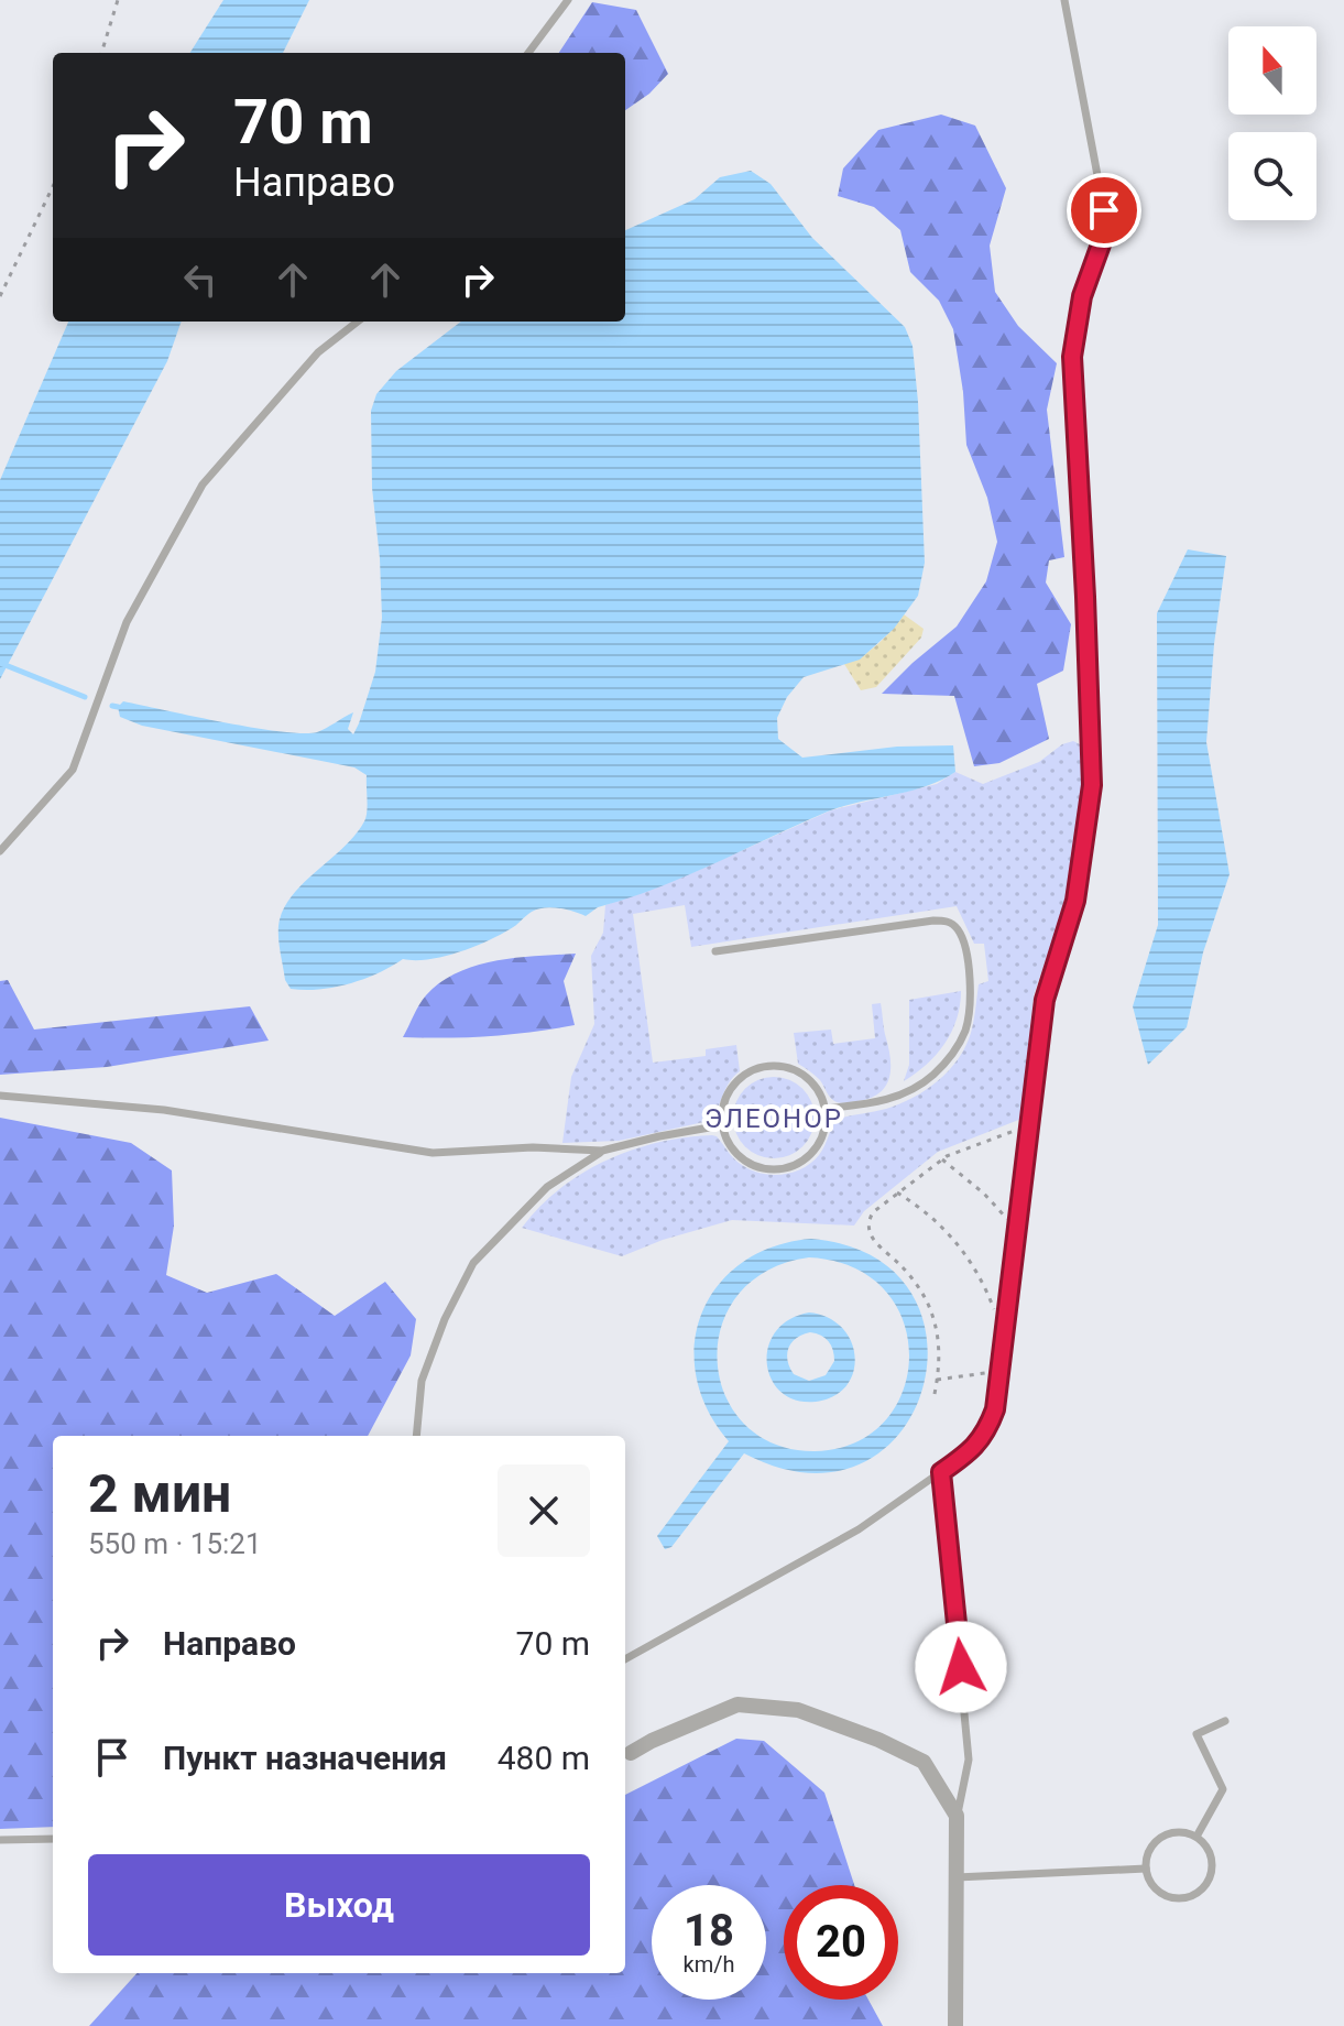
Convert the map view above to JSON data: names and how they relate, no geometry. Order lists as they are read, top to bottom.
{
  "districts": ["ЭЛЕОНОР"],
  "north": "top",
  "page": {
    "turn": ["70 m", "Направо"],
    "heading": ["2 мин", "550 m · 15:21"],
    "list": [
      {
        "name": "Направо",
        "value": "70 m"
      },
      {
        "name": "Пункт назначения",
        "value": "480 m"
      }
    ],
    "buttons": "Выход",
    "speed": "18 km/h",
    "limit": "20"
  }
}
